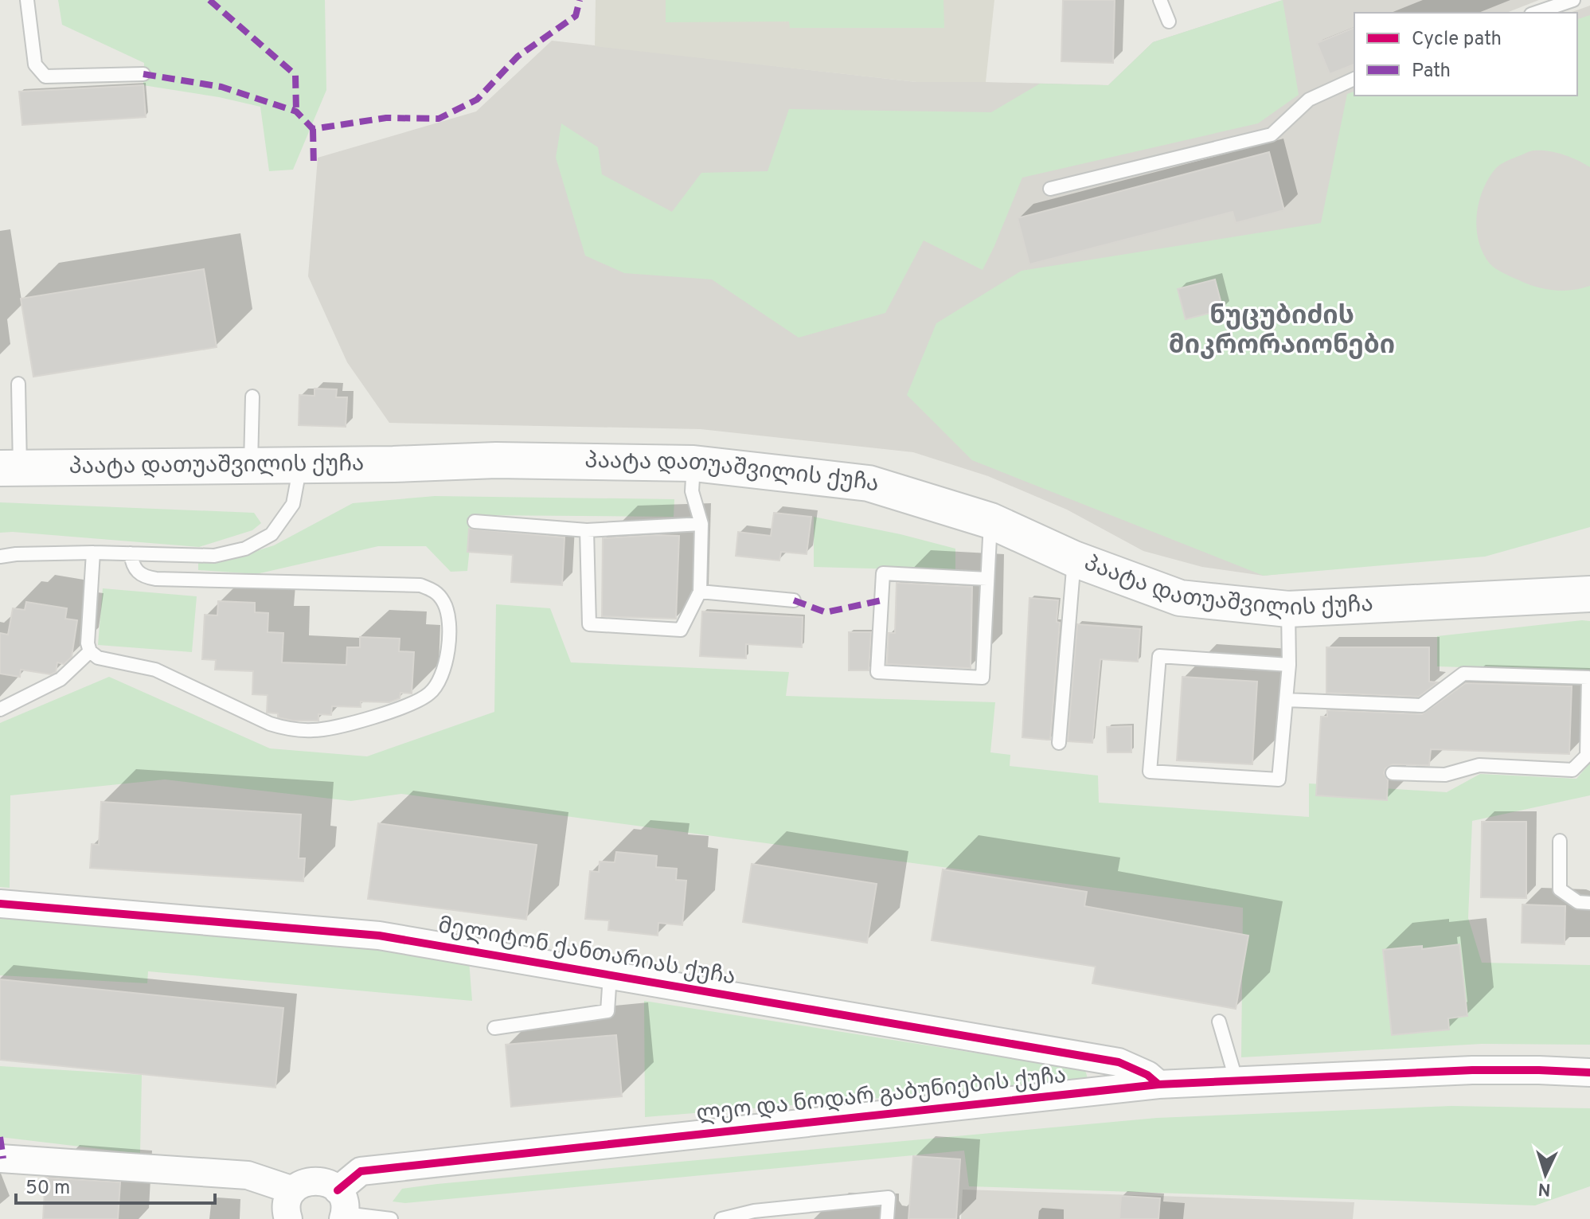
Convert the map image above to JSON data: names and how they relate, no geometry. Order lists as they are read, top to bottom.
{
  "streets": {
    "main road": ["პაატა დათუაშვილის ქუჩა"],
    "street": ["მელიტონ ქანთარიას ქუჩა", "ლეო და ნოდარ გაბუნიების ქუჩა"]
  },
  "crossings": [
    ["მელიტონ ქანთარიას ქუჩა", "ლეო და ნოდარ გაბუნიების ქუჩა"]
  ],
  "districts": ["ნუცუბიძის მიკრორაიონები"],
  "legend": ["Cycle path", "Path"],
  "scale_bar": "50 m",
  "north": "bottom"
}
